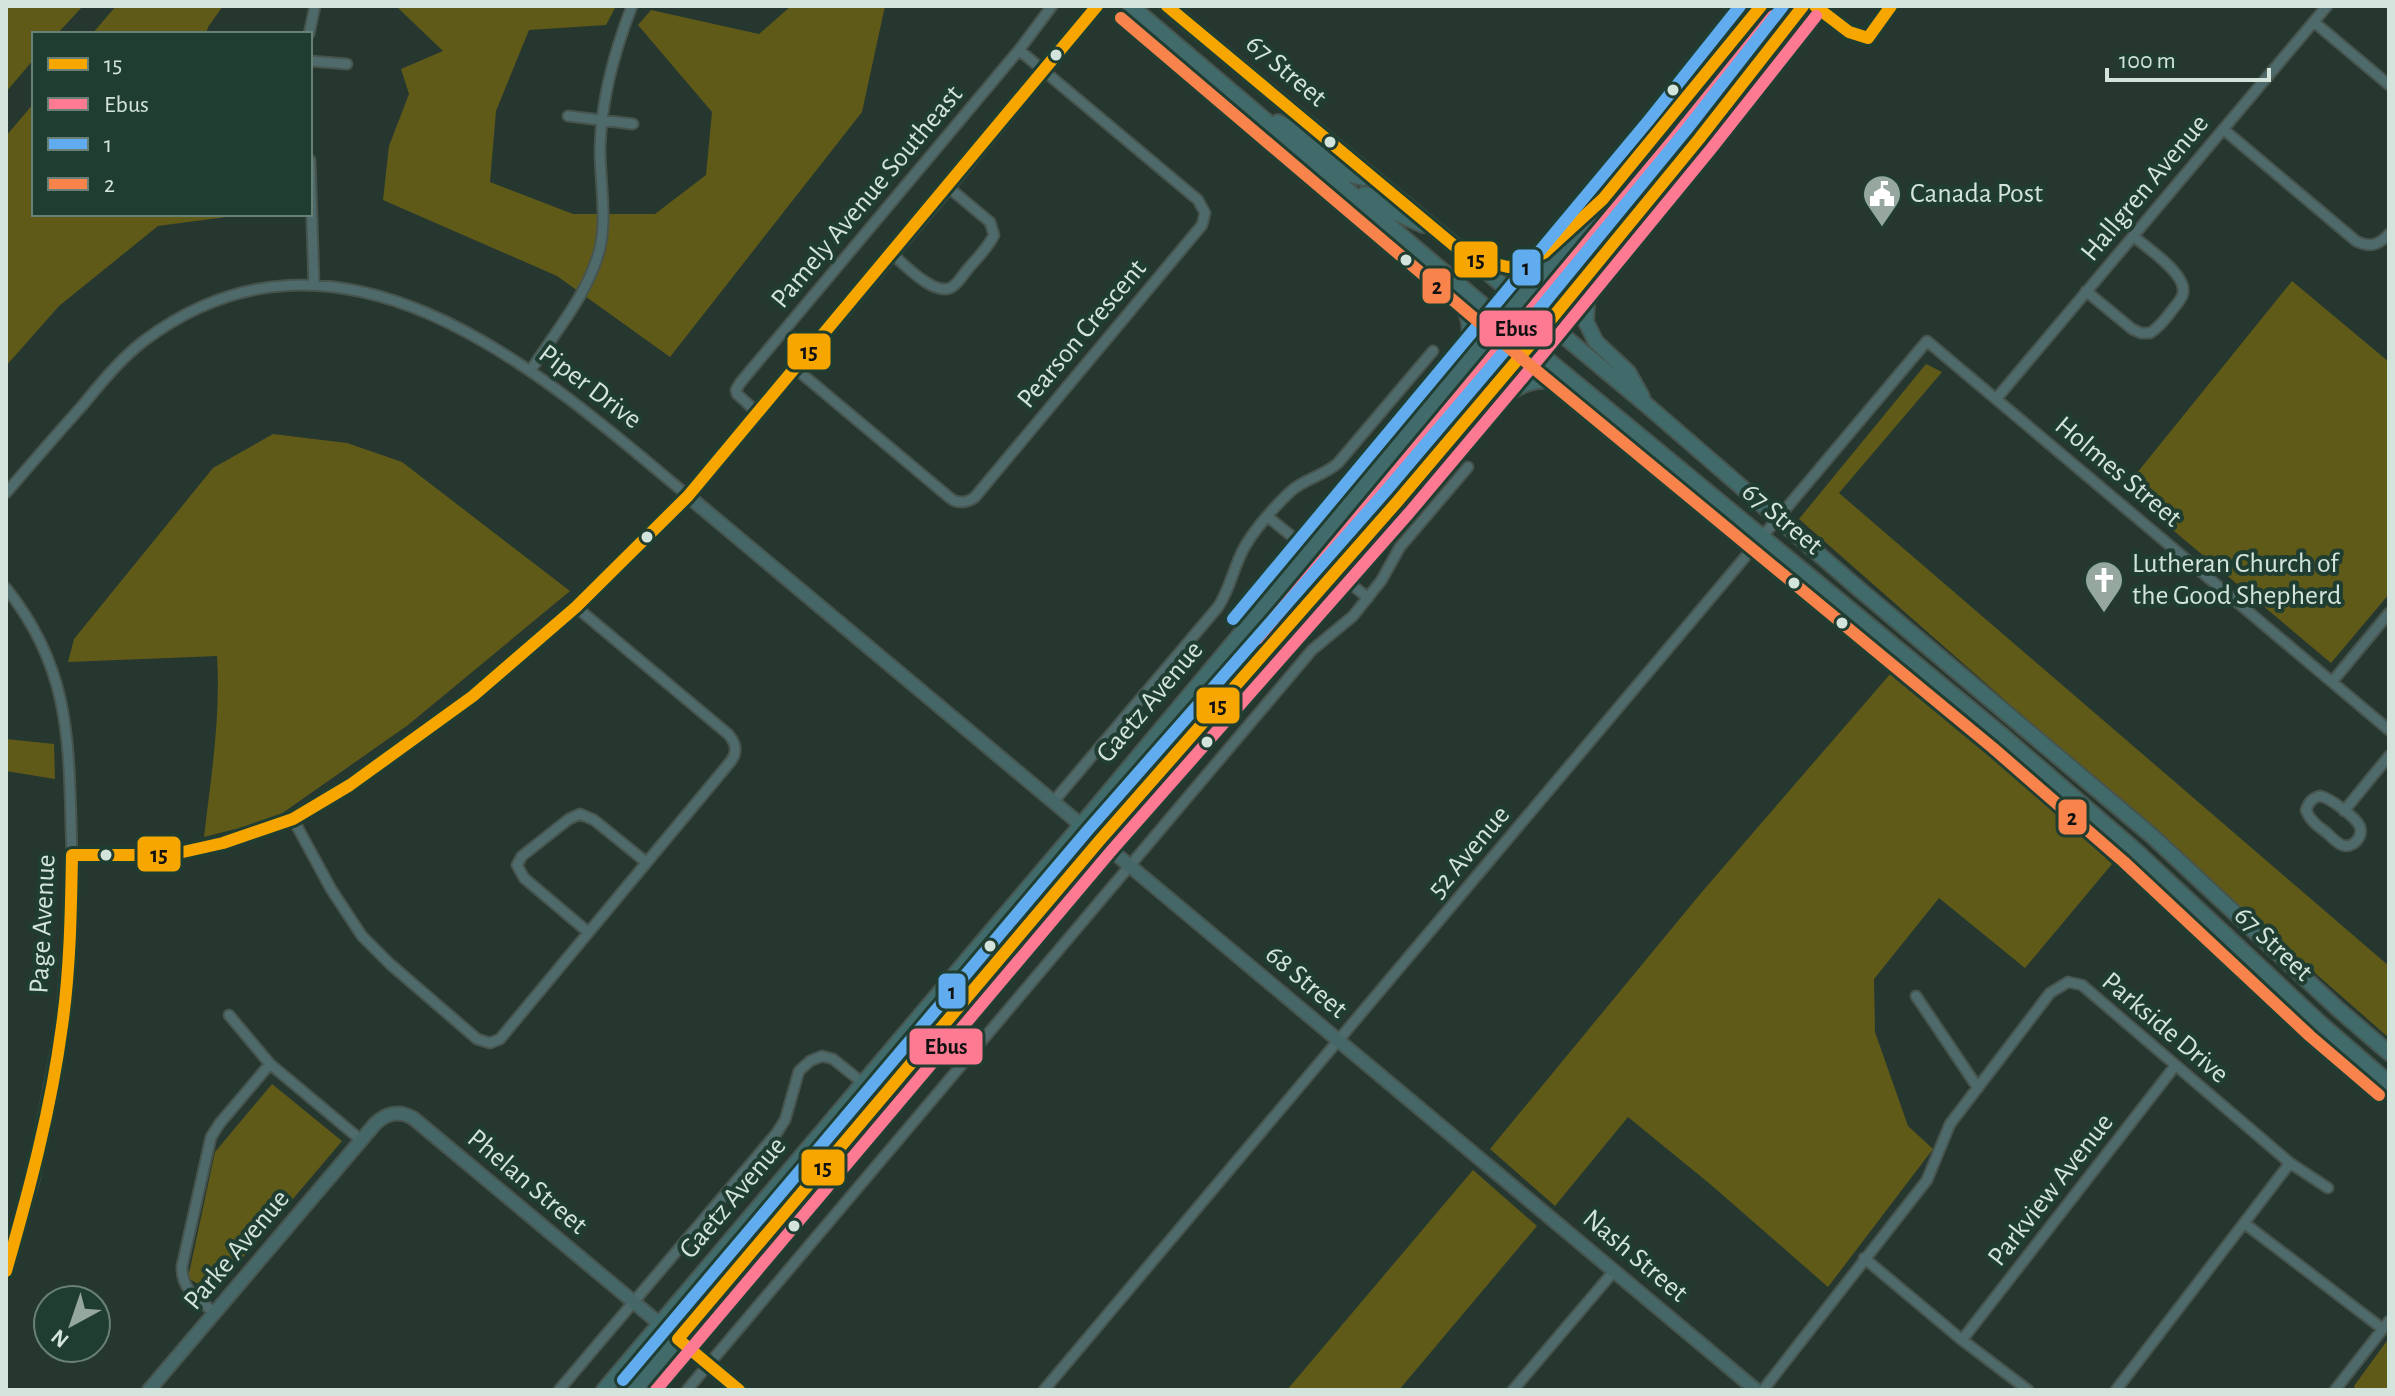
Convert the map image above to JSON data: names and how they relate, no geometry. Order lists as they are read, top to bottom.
{
  "streets": {
    "main road": ["67 Street", "Gaetz Avenue"],
    "street": [
      "Hallgren Avenue",
      "Pamely Avenue Southeast",
      "Pearson Crescent",
      "Piper Drive",
      "Holmes Street",
      "52 Avenue",
      "Page Avenue",
      "68 Street",
      "Parkside Drive",
      "Phelan Street",
      "Parkview Avenue",
      "Parke Avenue",
      "Nash Street"
    ]
  },
  "crossings": [
    ["67 Street", "Gaetz Avenue"],
    ["67 Street", "52 Avenue"],
    ["Hallgren Avenue", "Holmes Street"],
    ["Pamely Avenue Southeast", "Pearson Crescent"],
    ["Piper Drive", "Gaetz Avenue"],
    ["Piper Drive", "68 Street"],
    ["Holmes Street", "52 Avenue"],
    ["Gaetz Avenue", "68 Street"],
    ["Gaetz Avenue", "Phelan Street"],
    ["52 Avenue", "68 Street"],
    ["68 Street", "Nash Street"],
    ["Parkside Drive", "Parkview Avenue"],
    ["Phelan Street", "Parke Avenue"]
  ],
  "places": {
    "public building": ["Canada Post"],
    "church": ["Lutheran Church of the Good Shepherd"]
  },
  "lines": [
    "transit line 15",
    "transit line 1",
    "transit line Ebus",
    "transit line 2"
  ],
  "legend": [
    "15",
    "Ebus",
    "1",
    "2"
  ],
  "scale_bar": "100 m",
  "north": "bottom left"
}
